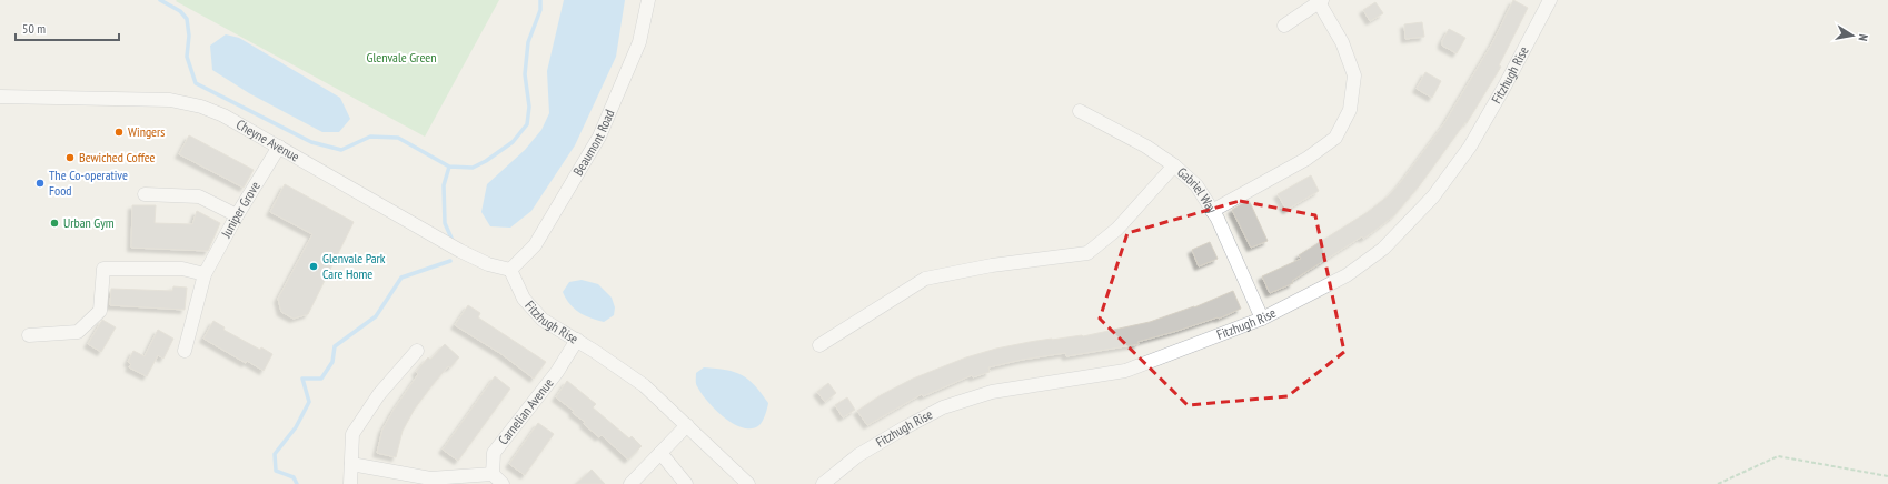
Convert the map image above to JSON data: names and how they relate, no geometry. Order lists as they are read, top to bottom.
{
  "streets": {
    "street": [
      "Fitzhugh Rise",
      "Cheyne Avenue",
      "Beaumont Road",
      "Gabriel Way",
      "Juniper Grove",
      "Carnelian Avenue"
    ]
  },
  "crossings": [
    ["Fitzhugh Rise", "Cheyne Avenue"],
    ["Fitzhugh Rise", "Beaumont Road"],
    ["Fitzhugh Rise", "Gabriel Way"],
    ["Fitzhugh Rise", "Carnelian Avenue"],
    ["Cheyne Avenue", "Beaumont Road"],
    ["Cheyne Avenue", "Juniper Grove"]
  ],
  "parks": ["Glenvale Green"],
  "places": [
    "Wingers",
    "Bewiched Coffee",
    "The Co-operative Food",
    "Urban Gym",
    "Glenvale Park Care Home"
  ],
  "scale_bar": "50 m",
  "north": "right"
}
